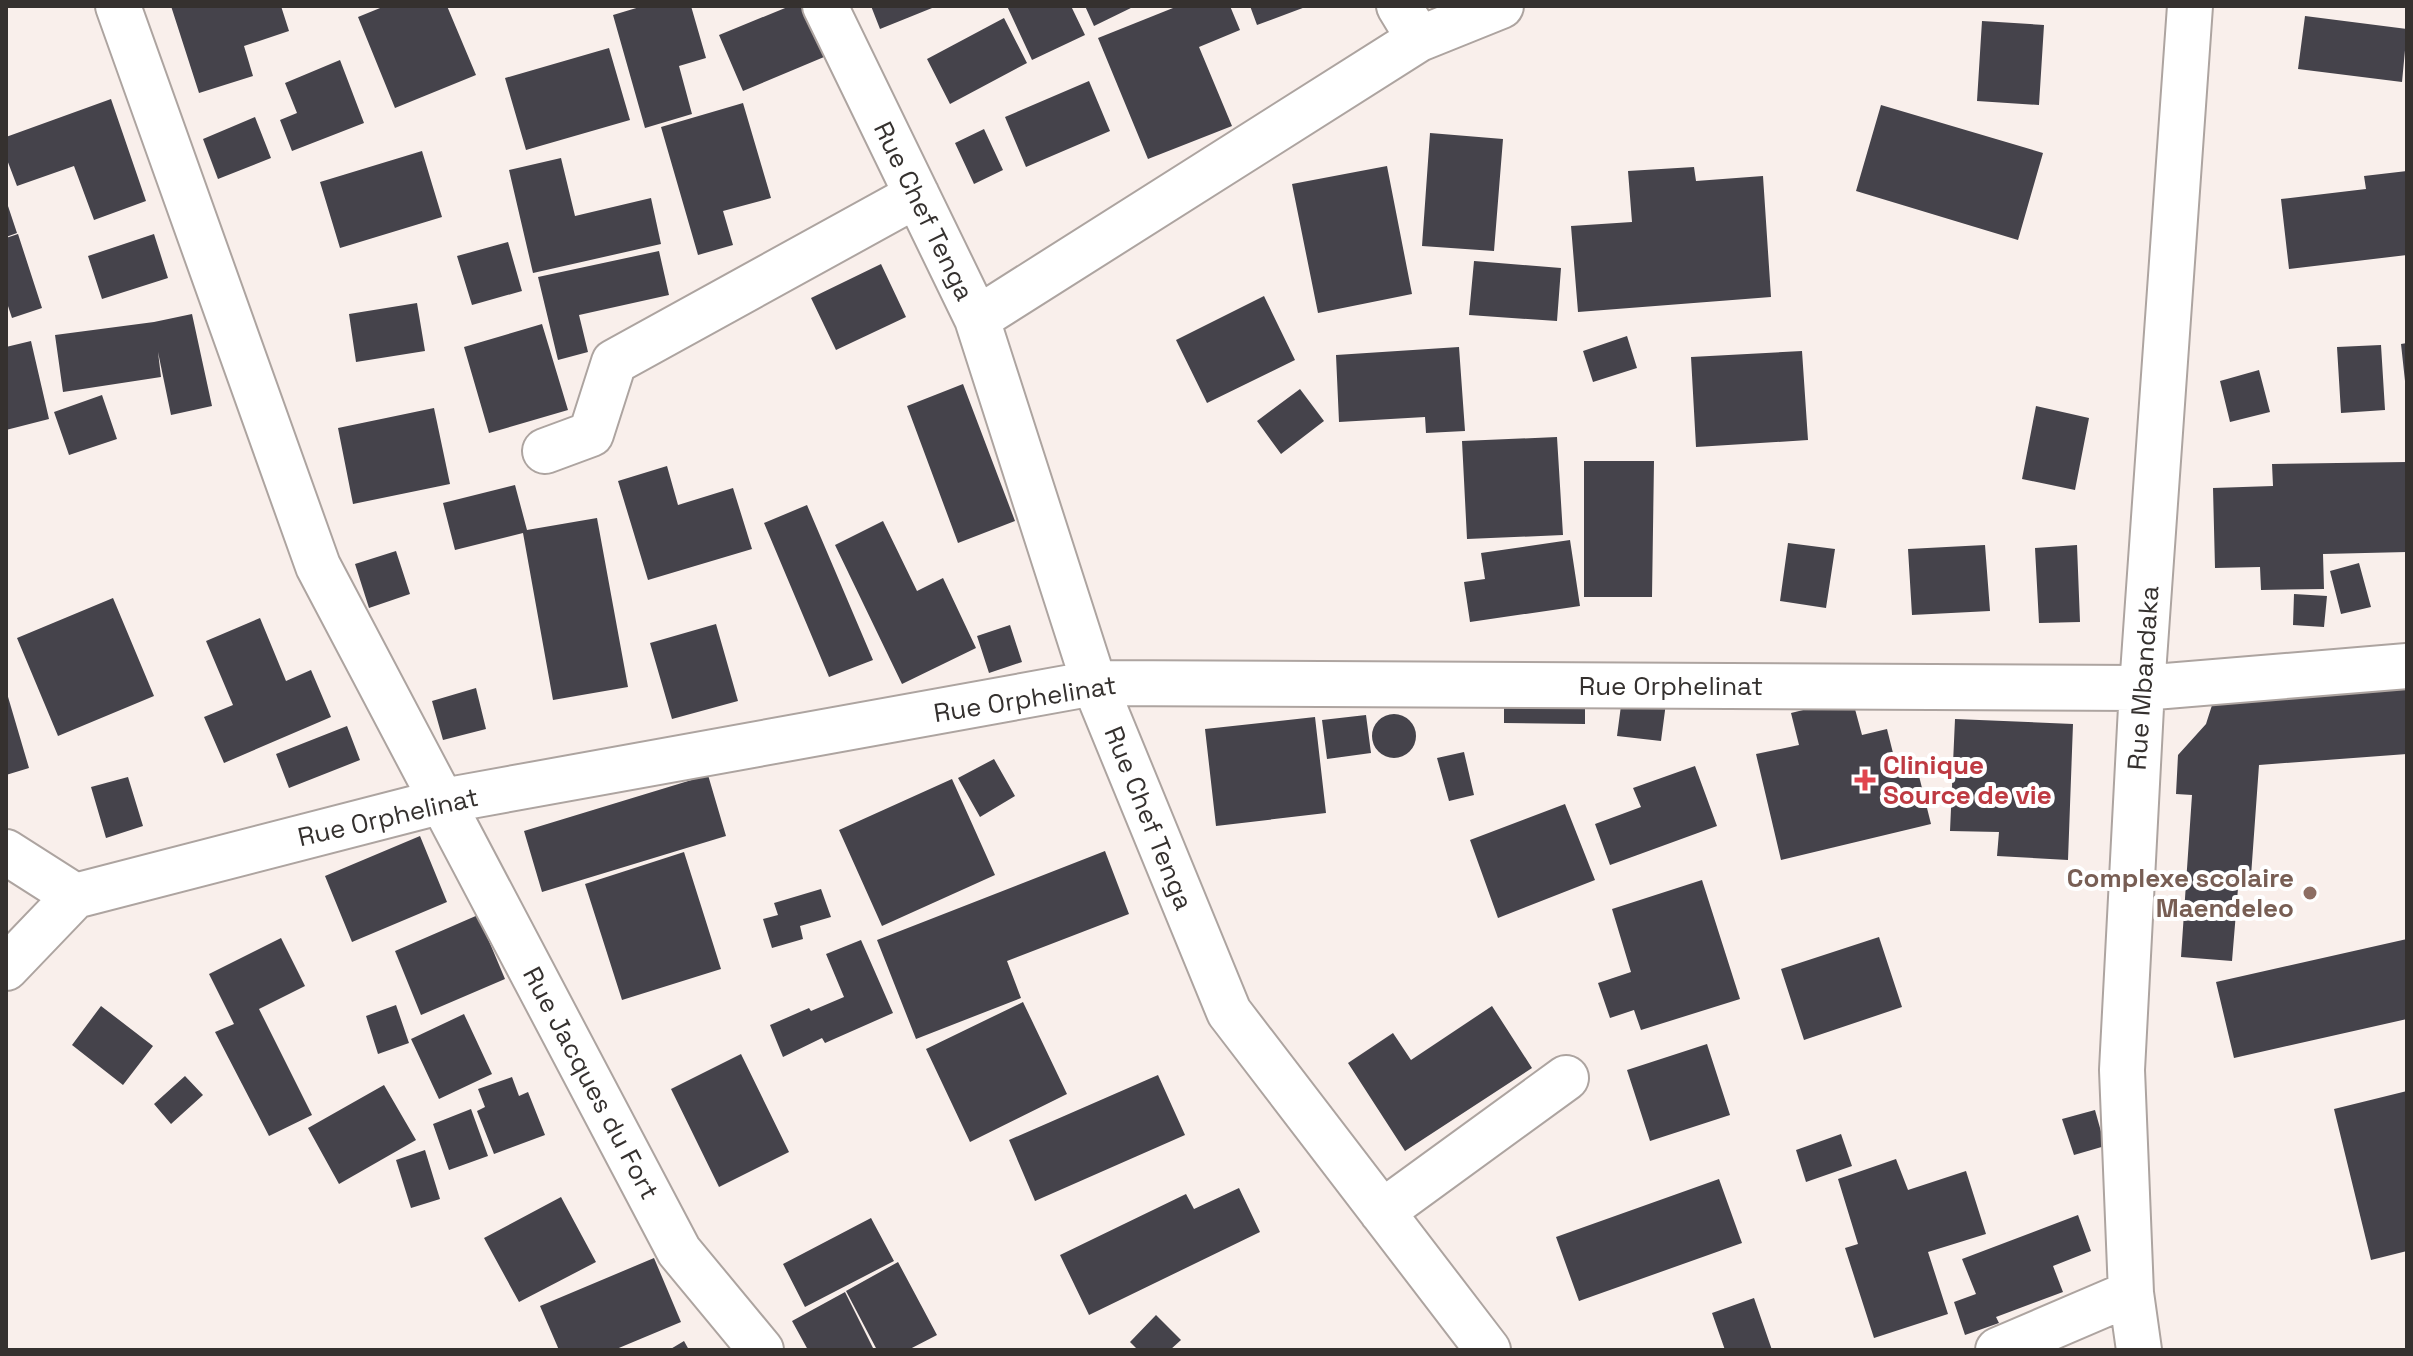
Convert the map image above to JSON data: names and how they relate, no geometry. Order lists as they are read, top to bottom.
{
  "streets": {
    "street": [
      "Rue Chef Tenga",
      "Rue Mbandaka",
      "Rue Orphelinat",
      "Rue Jacques du Fort"
    ]
  },
  "crossings": [
    ["Rue Chef Tenga", "Rue Orphelinat"],
    ["Rue Mbandaka", "Rue Orphelinat"],
    ["Rue Orphelinat", "Rue Jacques du Fort"]
  ],
  "places": {
    "health": ["Clinique Source de vie"],
    "other": ["Complexe scolaire Maendeleo"]
  }
}
